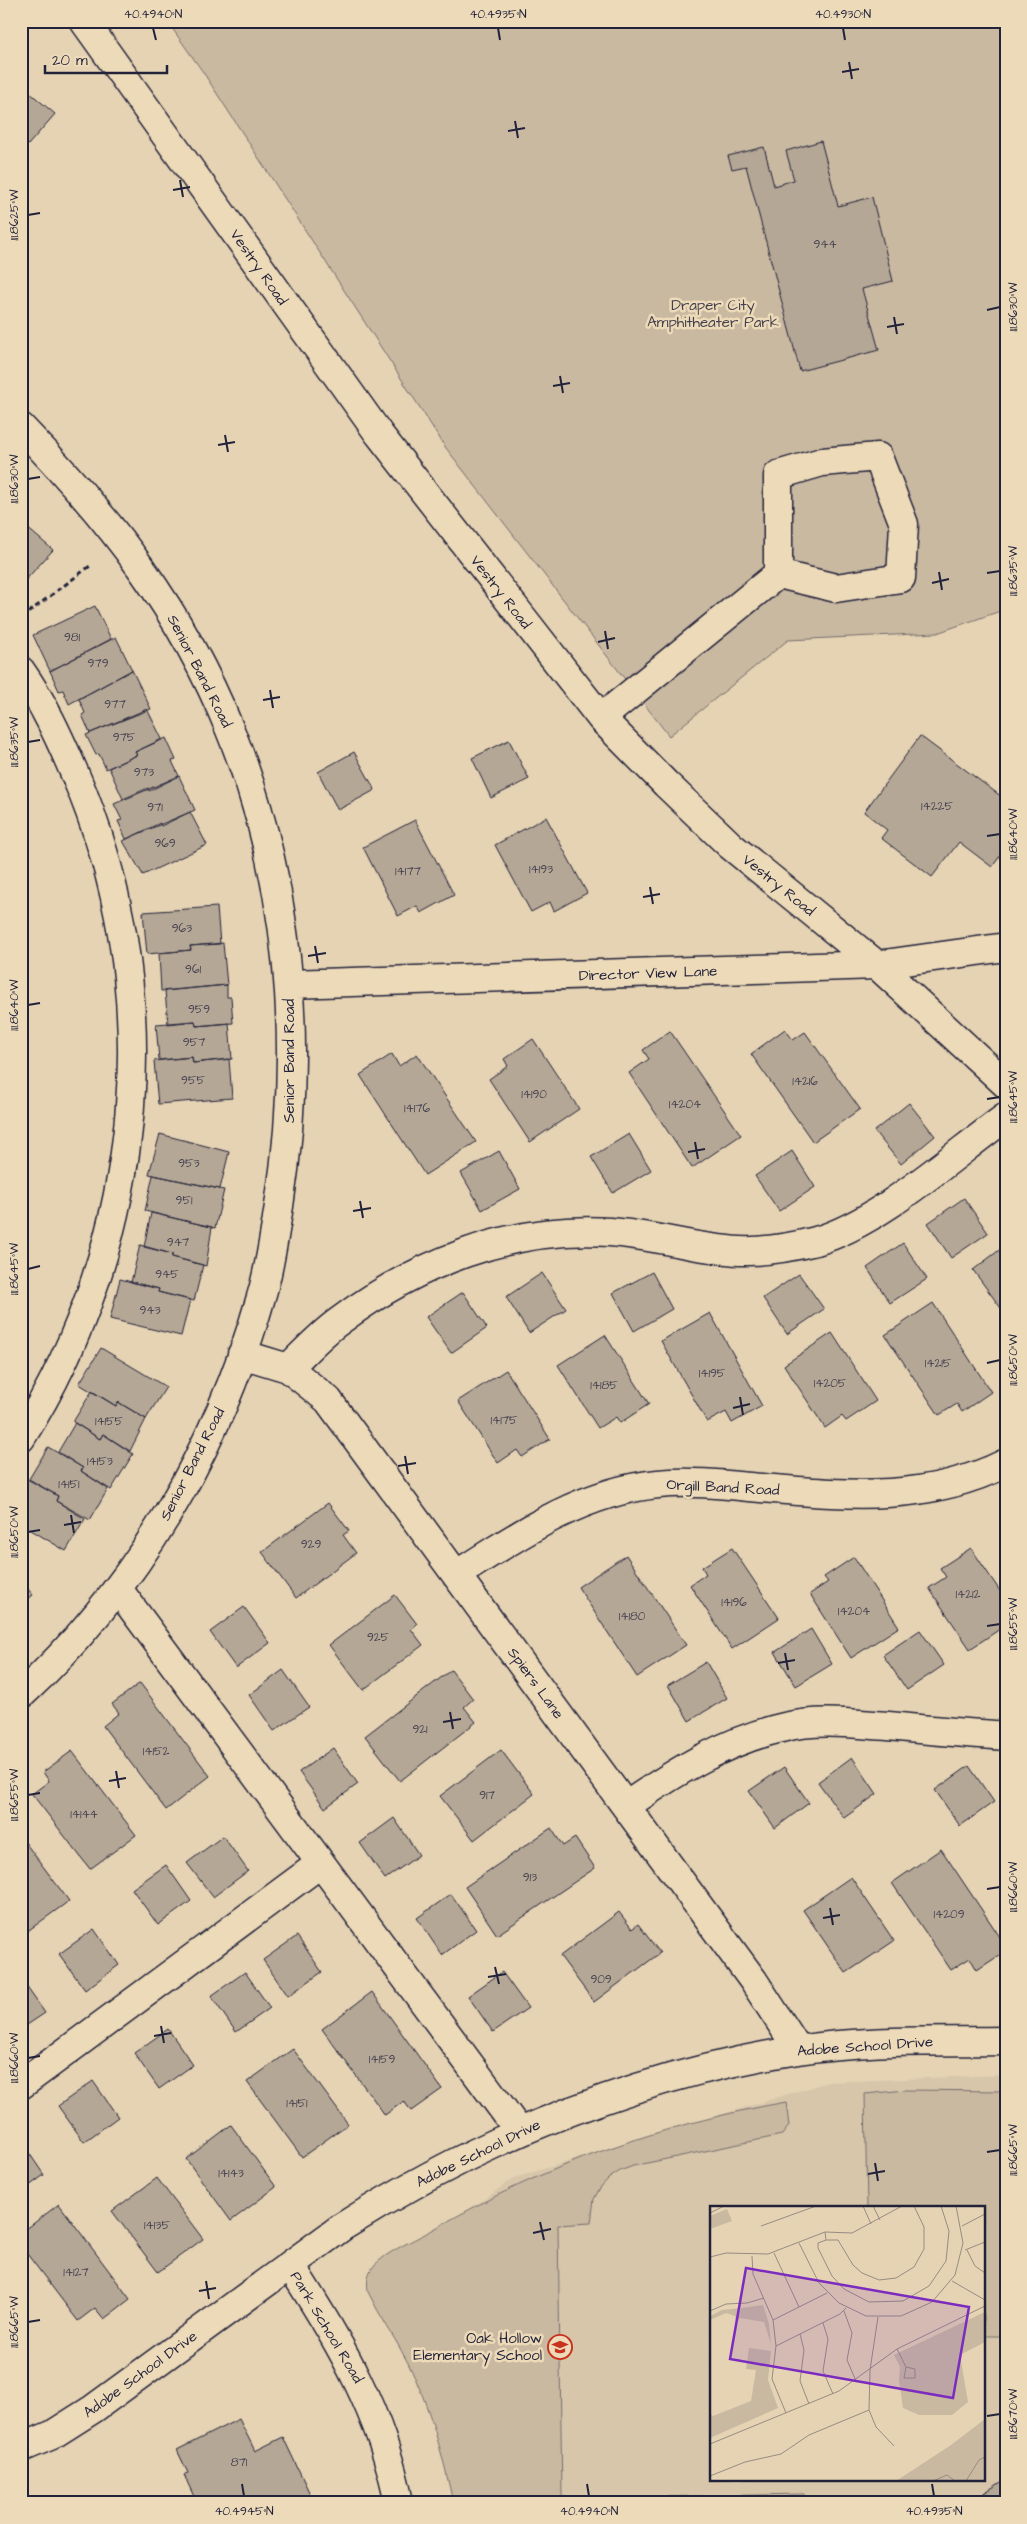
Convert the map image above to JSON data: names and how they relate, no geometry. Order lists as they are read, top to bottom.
{
  "streets": {
    "street": [
      "Vestry Road",
      "Senior Band Road",
      "Director View Lane",
      "Orgill Band Road",
      "Spiers Lane",
      "Adobe School Drive",
      "Park School Road"
    ]
  },
  "crossings": [
    ["Vestry Road", "Director View Lane"],
    ["Senior Band Road", "Director View Lane"],
    ["Senior Band Road", "Spiers Lane"],
    ["Orgill Band Road", "Spiers Lane"],
    ["Spiers Lane", "Adobe School Drive"],
    ["Adobe School Drive", "Park School Road"]
  ],
  "parks": ["Draper City Amphitheater Park"],
  "places": {
    "school or university": ["Oak Hollow Elementary School"]
  },
  "house_numbers": [
    "944",
    "981",
    "979",
    "977",
    "975",
    "973",
    "14225",
    "971",
    "969",
    "14193",
    "14177",
    "963",
    "961",
    "959",
    "957",
    "955",
    "14216",
    "14190",
    "14204",
    "14176",
    "953",
    "951",
    "947",
    "945",
    "943",
    "14215",
    "14195",
    "14205",
    "14185",
    "14175",
    "14155",
    "14153",
    "14151",
    "929",
    "14212",
    "14196",
    "14204",
    "14180",
    "925",
    "921",
    "14152",
    "917",
    "14144",
    "913",
    "14209",
    "909",
    "14159",
    "14151",
    "14143",
    "14135",
    "14127",
    "871"
  ],
  "scale_bar": "20 m",
  "coordinates": [
    "40.4940°N",
    "40.4935°N",
    "40.4930°N",
    "111.8625°W",
    "111.8630°W",
    "111.8635°W",
    "111.8640°W",
    "111.8645°W",
    "111.8650°W",
    "111.8655°W",
    "111.8660°W",
    "111.8665°W",
    "111.8670°W",
    "40.4945°N"
  ]
}
